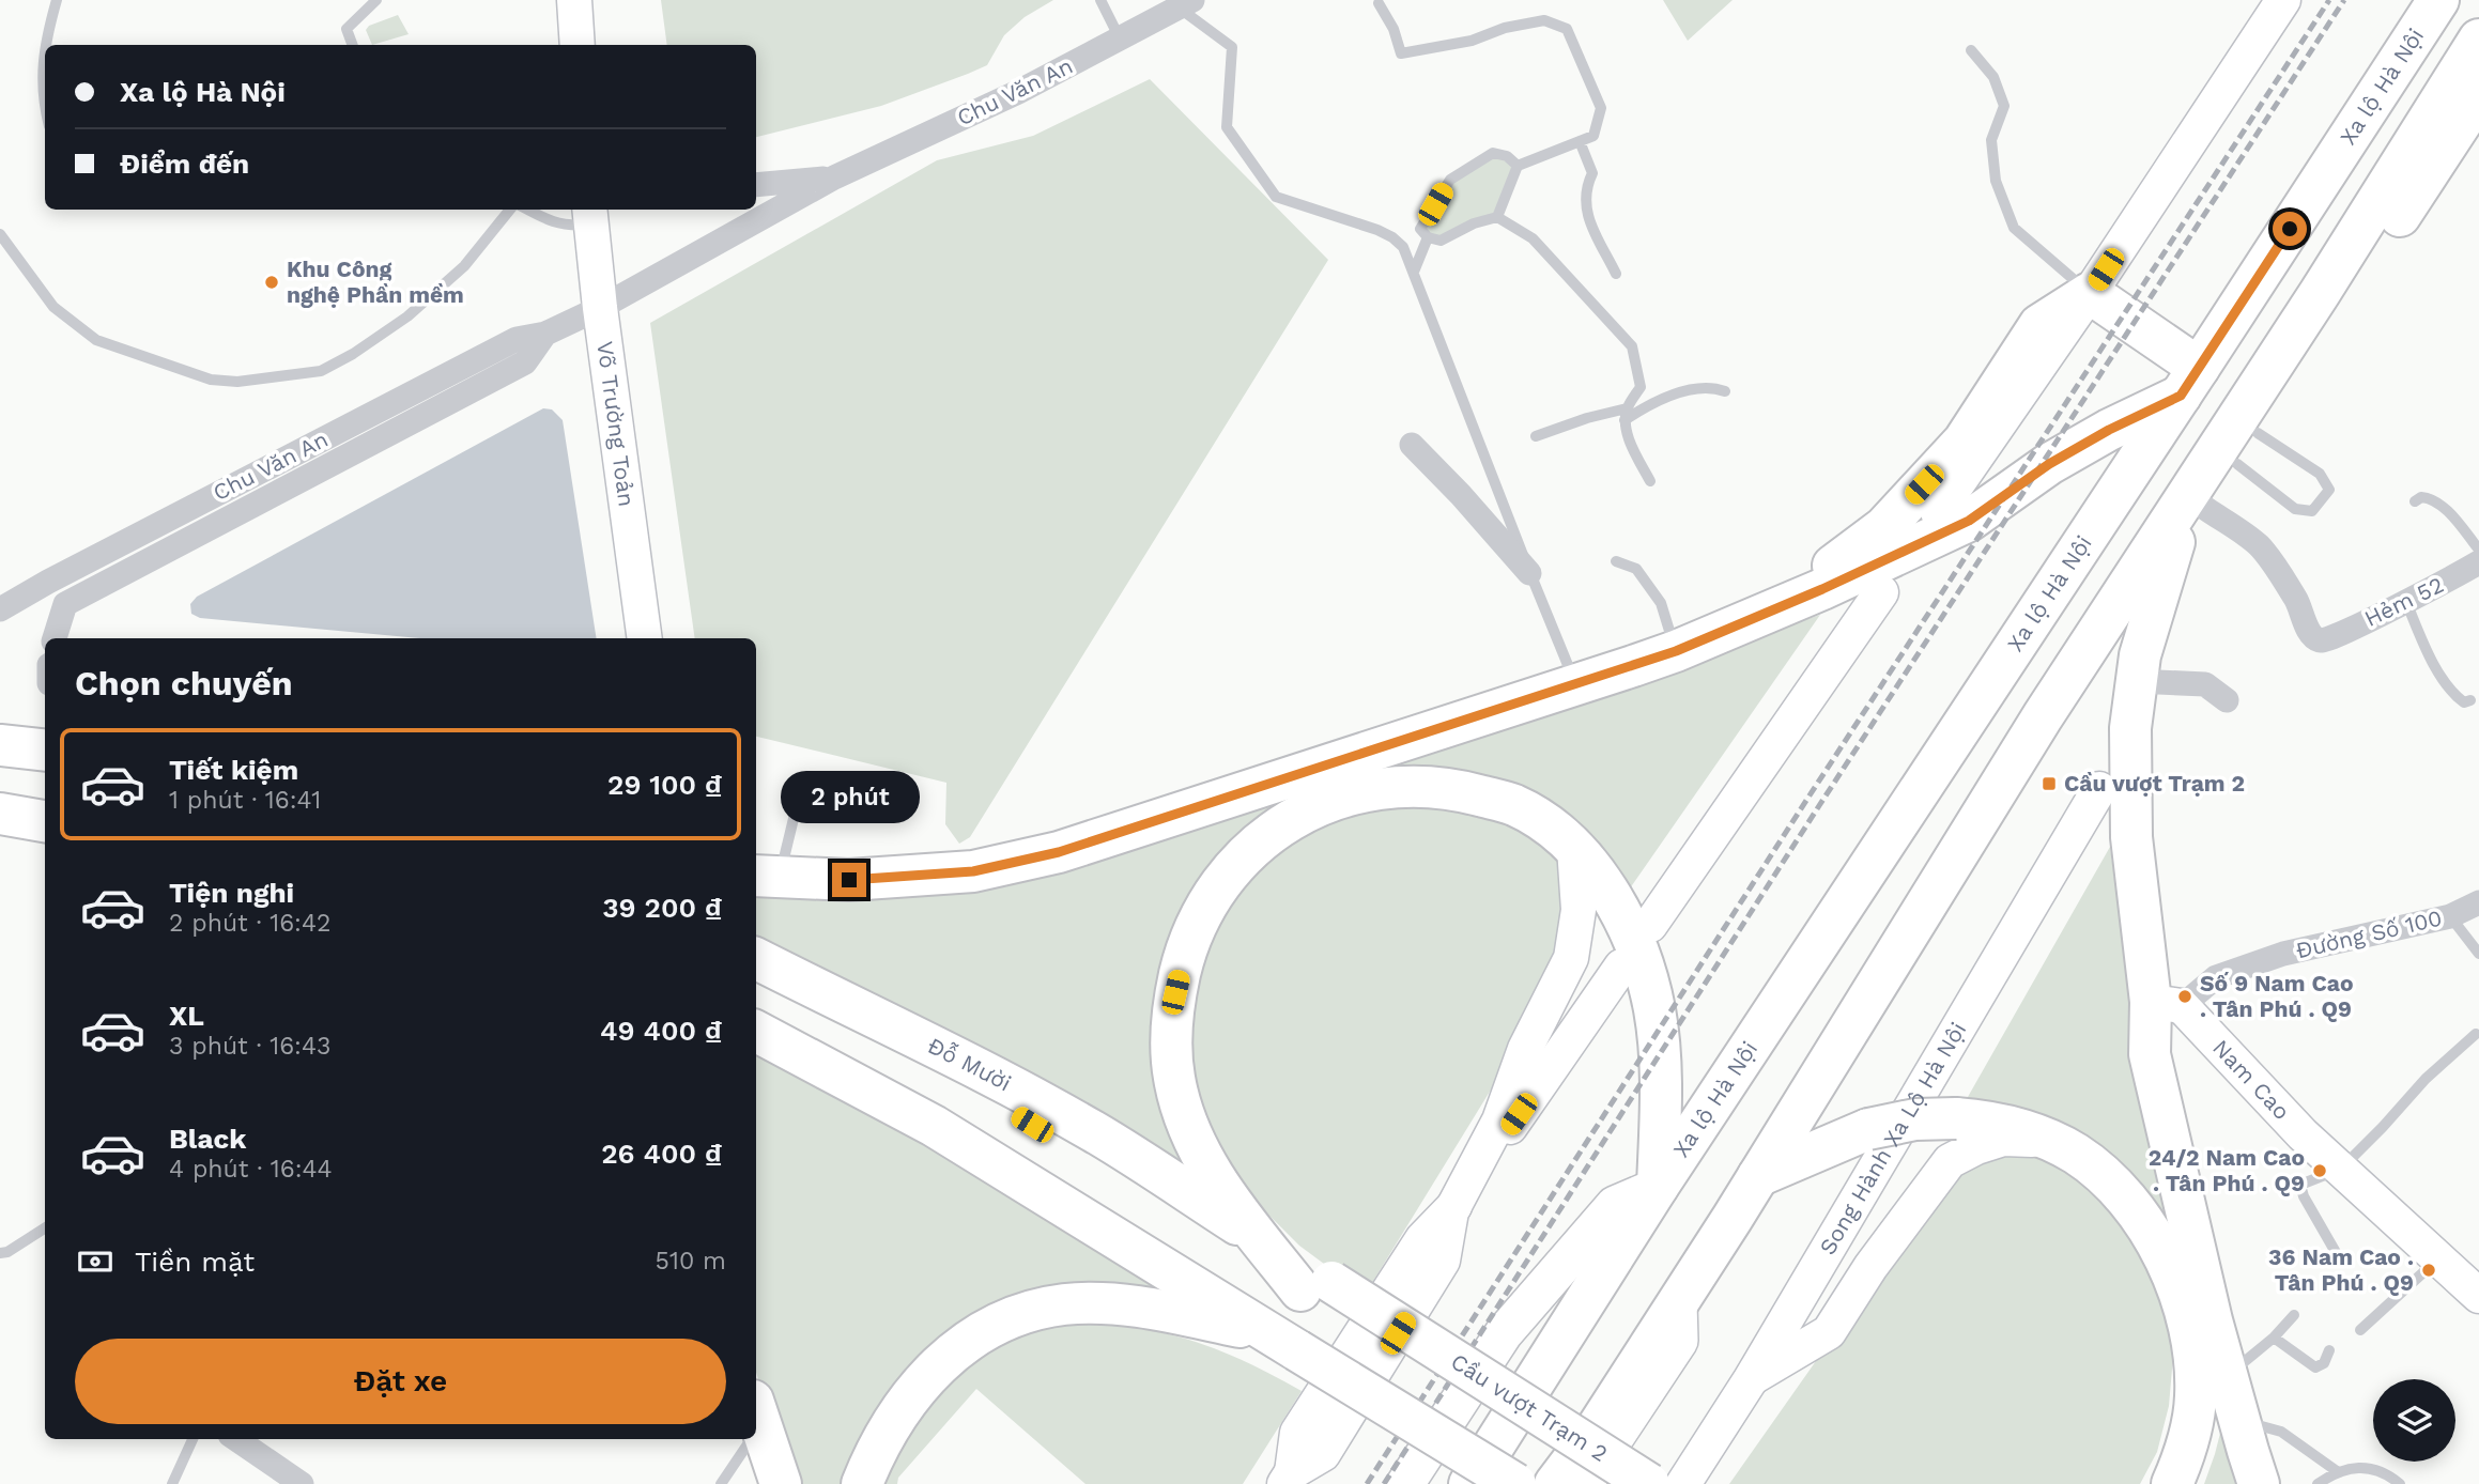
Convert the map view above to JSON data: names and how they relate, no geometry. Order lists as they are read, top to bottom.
{
  "streets": {
    "highway": ["Xa lộ Hà Nội", "Đỗ Mười", "Cầu vượt Trạm 2"],
    "main road": ["Võ Trường Toản", "Nam Cao", "Song Hành Xa Lộ Hà Nội"],
    "street": ["Chu Văn An", "Hẻm 52", "Đường Số 100"]
  },
  "crossings": [
    ["Chu Văn An", "Võ Trường Toản"],
    ["Đường Số 100", "Nam Cao"],
    ["Đỗ Mười", "Cầu vượt Trạm 2"]
  ],
  "places": {
    "other": [
      "Khu Công nghệ Phần mềm",
      "Số 9 Nam Cao . Tân Phú . Q9",
      "24/2 Nam Cao . Tân Phú . Q9",
      "36 Nam Cao . Tân Phú . Q9"
    ],
    "transit": ["Cầu vượt Trạm 2"]
  },
  "page": {
    "banner": ["Xa lộ Hà Nội", "Điểm đến"],
    "heading": "Chọn chuyến",
    "list": [
      {
        "name": "Tiết kiệm",
        "note": "1 phút · 16:41",
        "value": "29 100 ₫"
      },
      {
        "name": "Tiện nghi",
        "note": "2 phút · 16:42",
        "value": "39 200 ₫"
      },
      {
        "name": "XL",
        "note": "3 phút · 16:43",
        "value": "49 400 ₫"
      },
      {
        "name": "Black",
        "note": "4 phút · 16:44",
        "value": "26 400 ₫"
      }
    ],
    "bubble": "2 phút",
    "pay": ["Tiền mặt", "510 m"],
    "buttons": "Đặt xe"
  }
}
